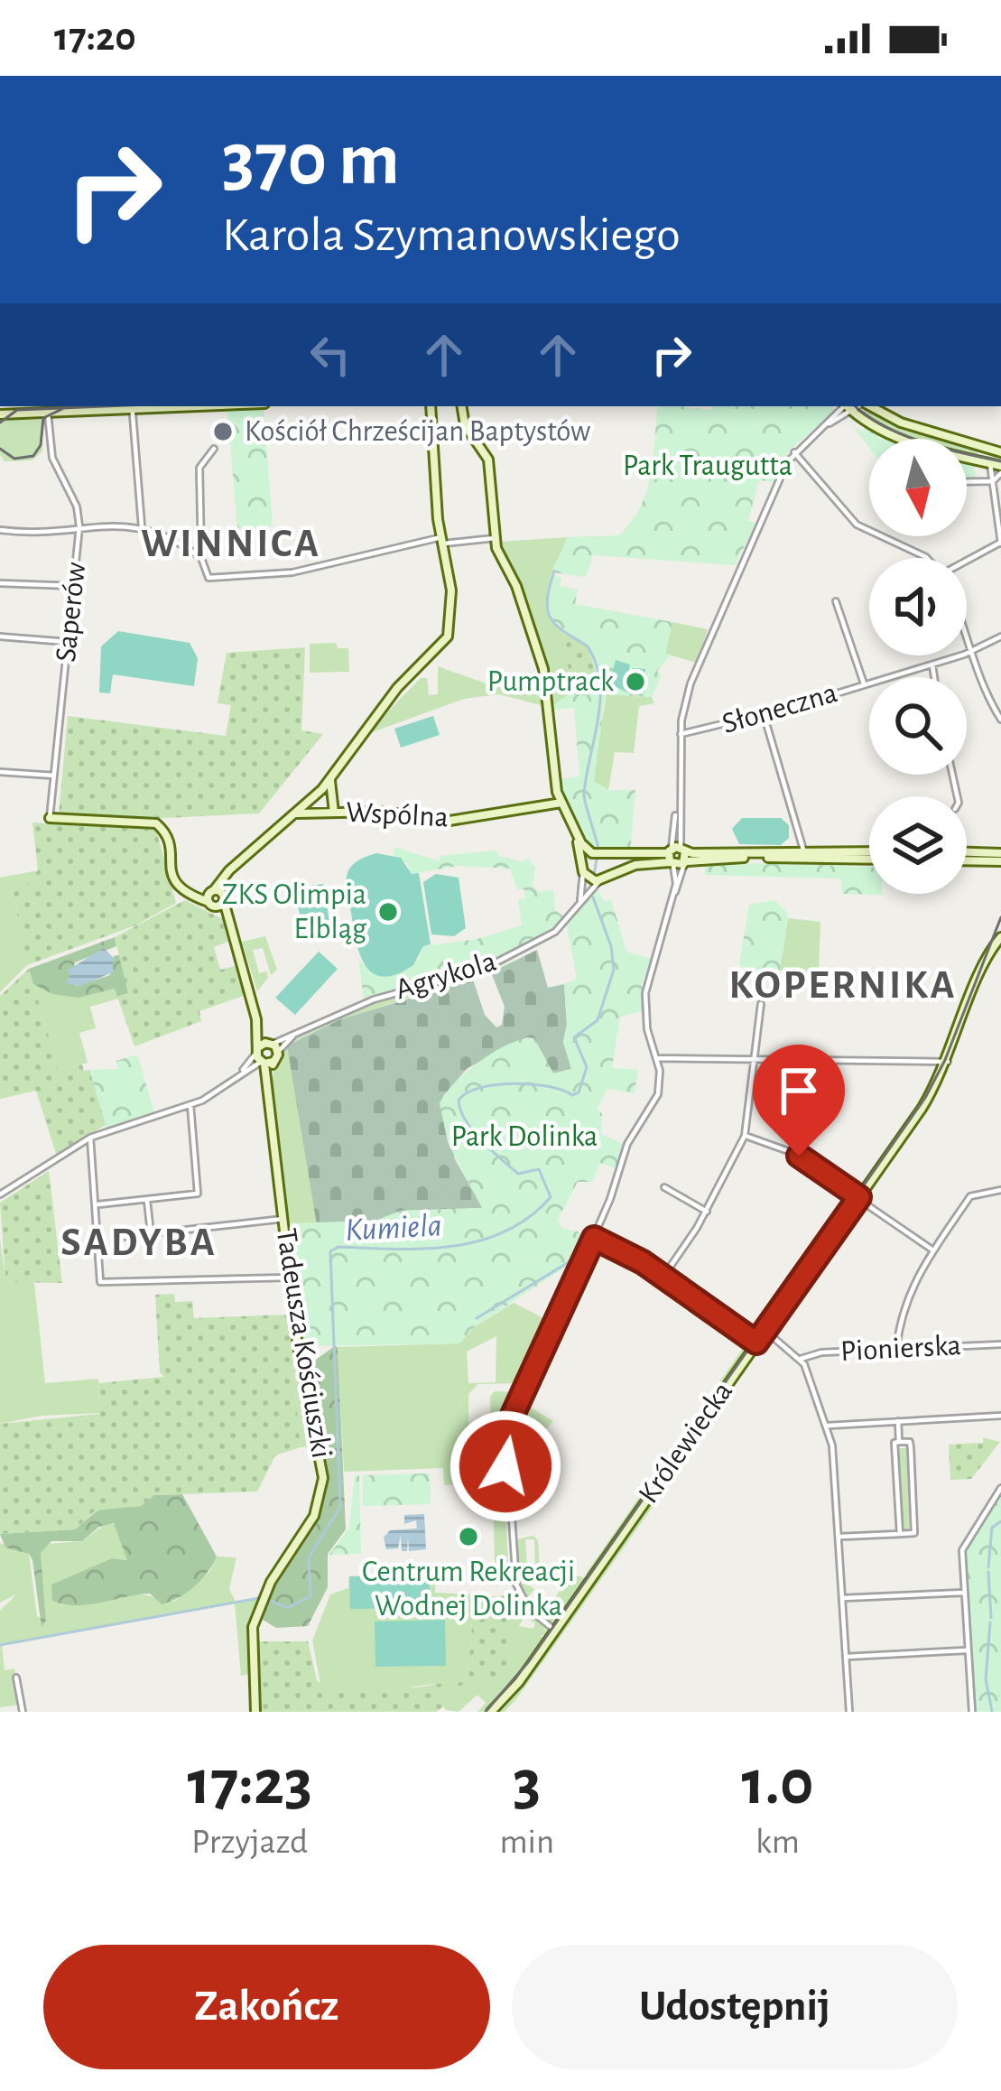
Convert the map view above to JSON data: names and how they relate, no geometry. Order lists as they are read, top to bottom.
{
  "streets": {
    "street": [
      "Saperów",
      "Słoneczna",
      "Wspólna",
      "Agrykola",
      "Tadeusza Kościuszki",
      "Pionierska",
      "Królewiecka"
    ]
  },
  "crossings": [
    ["Agrykola", "Tadeusza Kościuszki"]
  ],
  "districts": ["WINNICA", "KOPERNIKA", "SADYBA"],
  "water": ["Kumiela"],
  "parks": ["Park Traugutta", "Park Dolinka"],
  "places": [
    "Kościół Chrześcijan Baptystów",
    "Pumptrack",
    "ZKS Olimpia Elbląg",
    "Centrum Rekreacji Wodnej Dolinka"
  ],
  "north": "bottom",
  "page": {
    "status": "17:20",
    "turn": ["370 m", "Karola Szymanowskiego"],
    "eta": [
      "17:23",
      "Przyjazd",
      "3",
      "min",
      "1.0",
      "km"
    ],
    "buttons": ["Zakończ", "Udostępnij"]
  }
}
